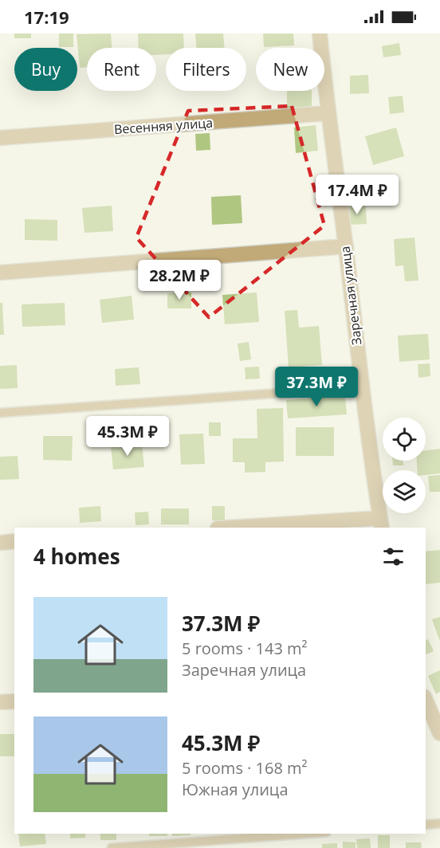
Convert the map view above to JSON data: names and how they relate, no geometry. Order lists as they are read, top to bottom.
{
  "streets": {
    "street": ["Весенняя улица", "Заречная улица"]
  },
  "crossings": [
    ["Весенняя улица", "Заречная улица"]
  ],
  "page": {
    "status": "17:19",
    "chip": [
      "Buy",
      "Rent",
      "Filters",
      "New"
    ],
    "price": [
      "17.4M ₽",
      "28.2M ₽",
      "37.3M ₽",
      "45.3M ₽"
    ],
    "heading": "4 homes",
    "list": [
      {
        "name": "37.3M ₽",
        "note": "5 rooms · 143 m² · Заречная улица"
      },
      {
        "name": "45.3M ₽",
        "note": "5 rooms · 168 m² · Южная улица"
      }
    ]
  }
}
